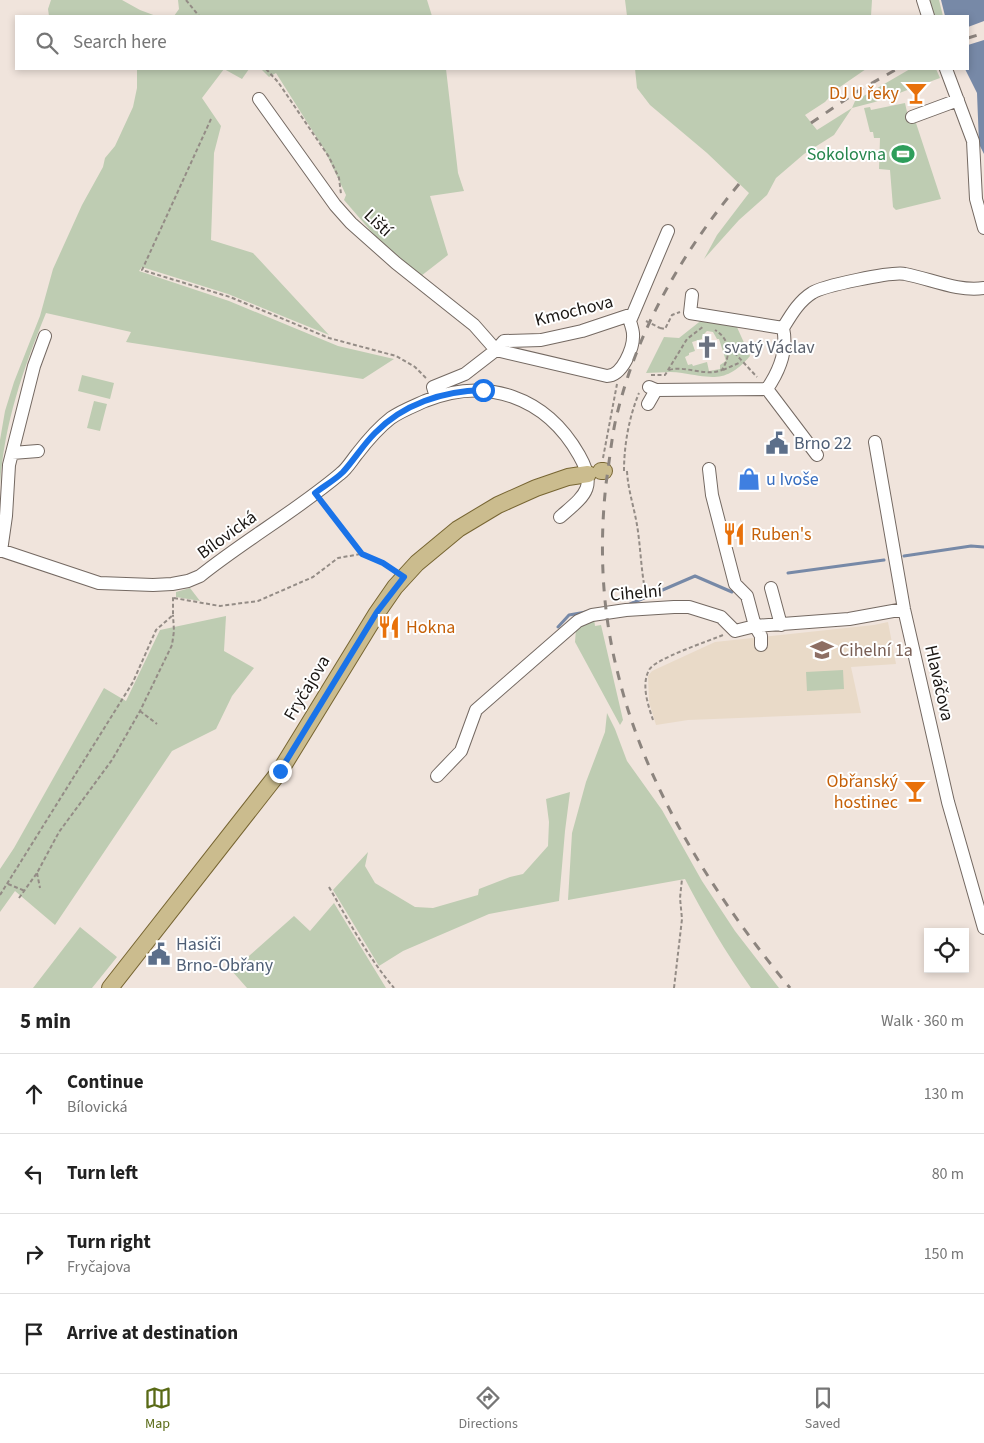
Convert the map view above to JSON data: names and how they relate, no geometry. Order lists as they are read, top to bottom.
{
  "streets": {
    "main road": ["Fryčajova"],
    "street": [
      "Liští",
      "Kmochova",
      "Bílovická",
      "Cihelní",
      "Hlaváčova"
    ]
  },
  "crossings": [
    ["Liští", "Kmochova"],
    ["Liští", "Bílovická"],
    ["Kmochova", "Bílovická"],
    ["Bílovická", "Fryčajova"]
  ],
  "places": {
    "bar": ["DJ U řeky", "Obřanský hostinec"],
    "sports": ["Sokolovna"],
    "church": ["svatý Václav"],
    "public building": ["Brno 22", "Hasiči Brno-Obřany"],
    "shop": ["u Ivoše"],
    "restaurant": ["Ruben's", "Hokna"],
    "school or university": ["Cihelní 1a"]
  },
  "page": {
    "search": "Search here",
    "heading": ["5 min", "Walk · 360 m"],
    "list": [
      ["Continue", "Bílovická", "130 m"],
      ["Turn left", "80 m"],
      ["Turn right", "Fryčajova", "150 m"],
      "Arrive at destination"
    ],
    "nav": ["Map", "Directions", "Saved"]
  }
}
